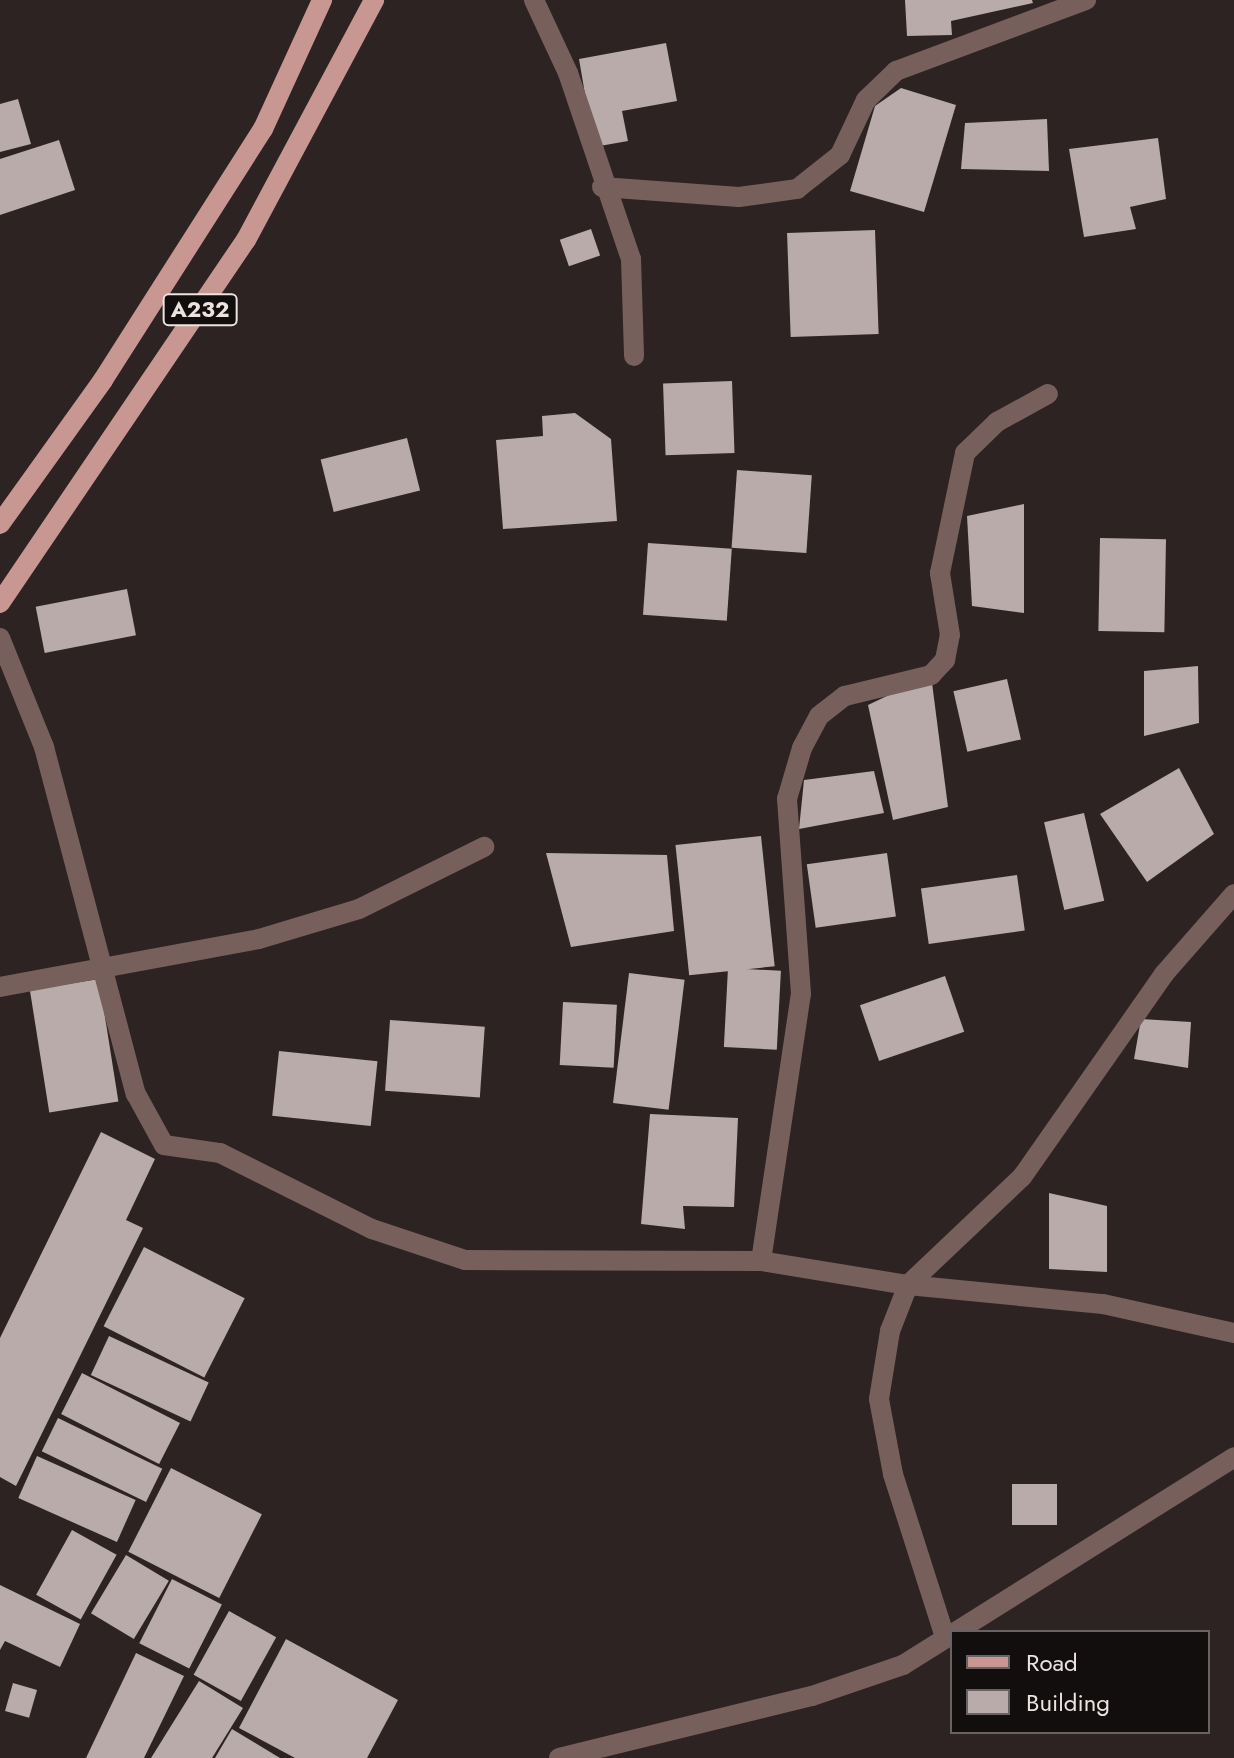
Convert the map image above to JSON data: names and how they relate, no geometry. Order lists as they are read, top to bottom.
{
  "streets": {
    "main road": ["A232"]
  },
  "legend": ["Road", "Building"]
}
